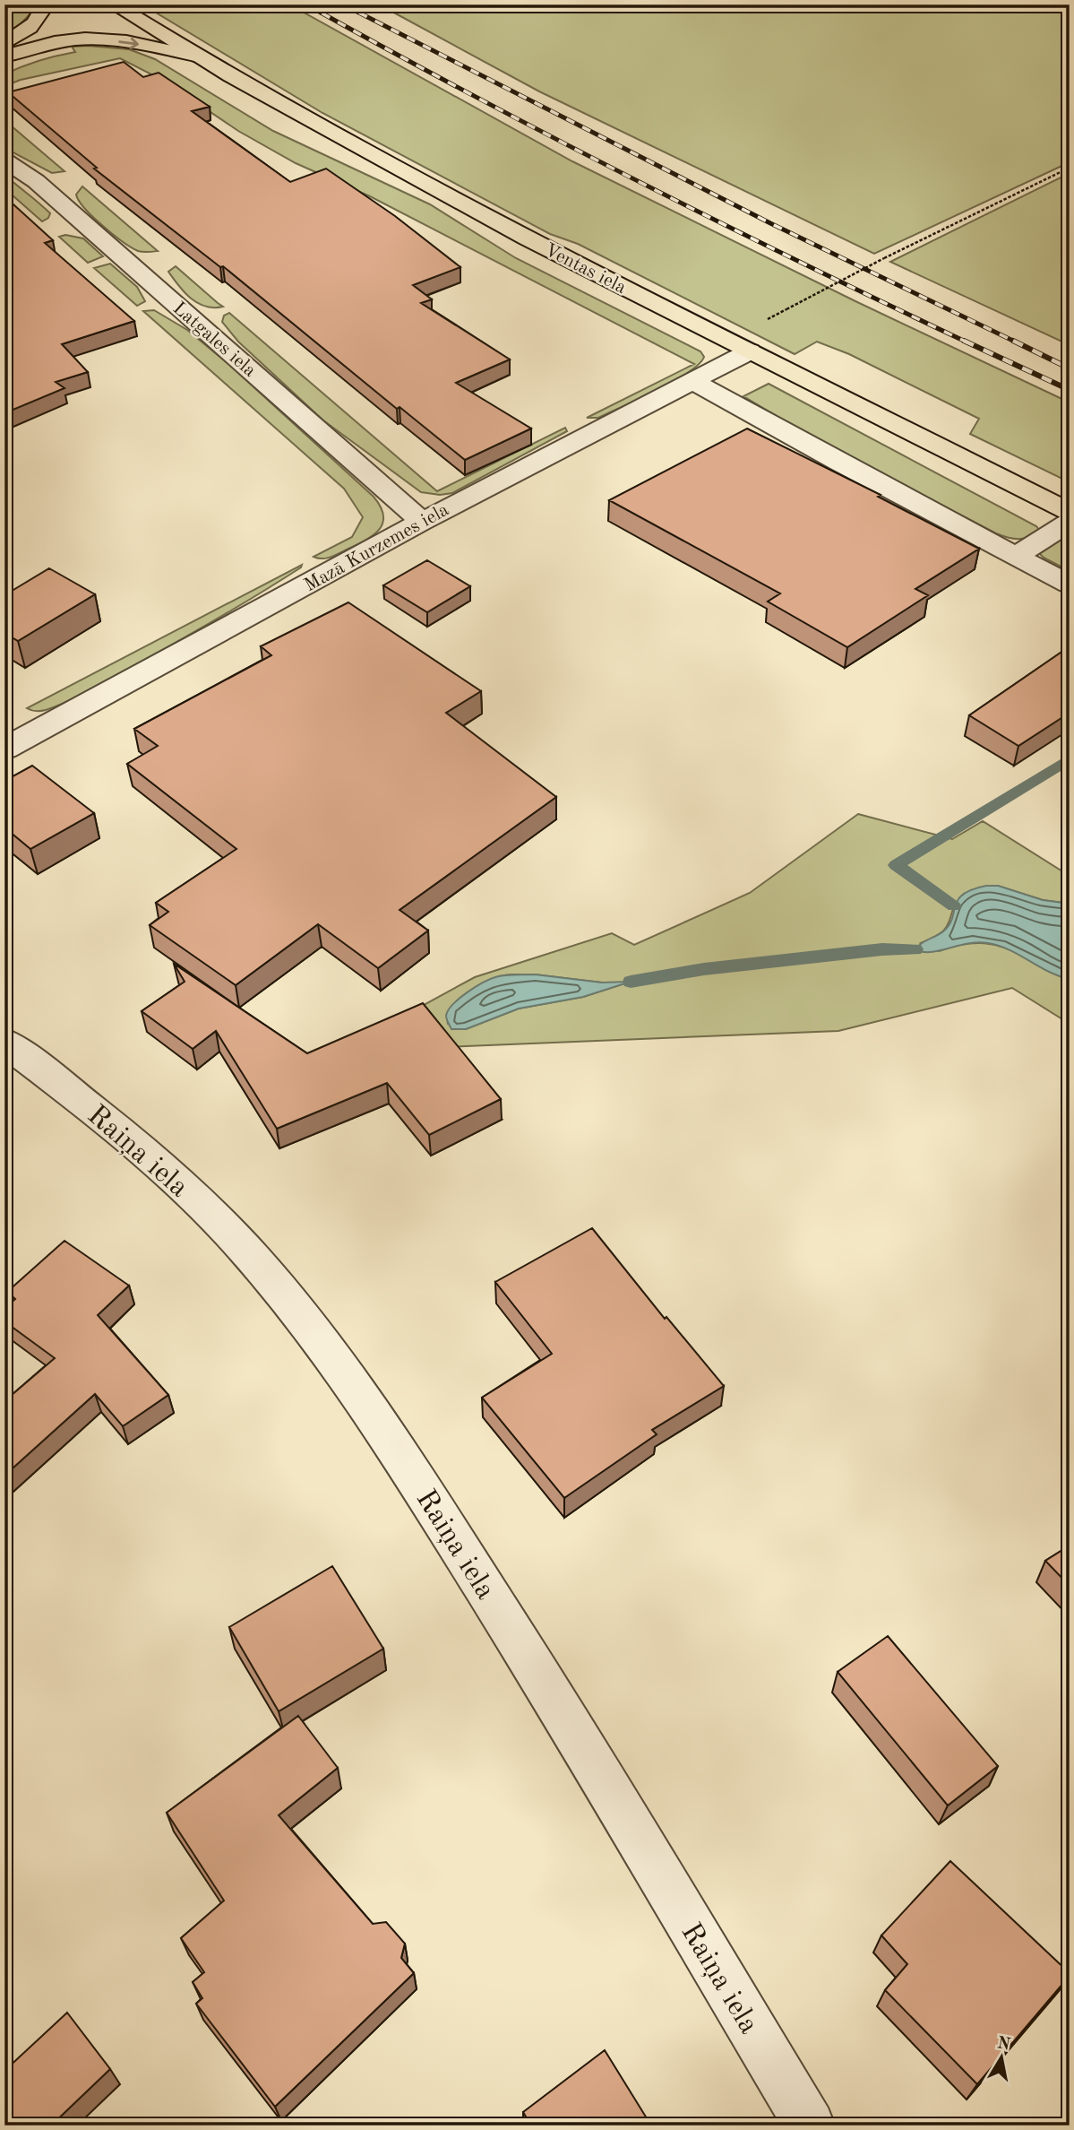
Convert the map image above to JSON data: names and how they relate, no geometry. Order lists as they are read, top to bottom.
{
  "streets": {
    "main road": ["Ventas iela"],
    "street": ["Latgales iela", "Mazā Kurzemes iela", "Raiņa iela"]
  },
  "crossings": [
    ["Ventas iela", "Mazā Kurzemes iela"],
    ["Latgales iela", "Mazā Kurzemes iela"]
  ],
  "north": "top"
}
